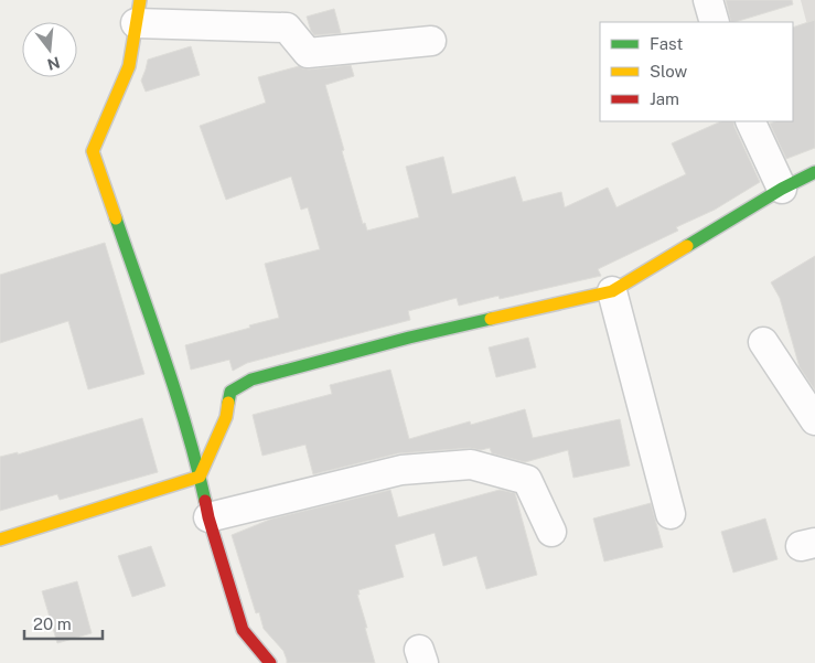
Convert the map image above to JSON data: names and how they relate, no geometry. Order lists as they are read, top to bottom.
{
  "legend": ["Fast", "Slow", "Jam"],
  "scale_bar": "20 m",
  "north": "bottom"
}
